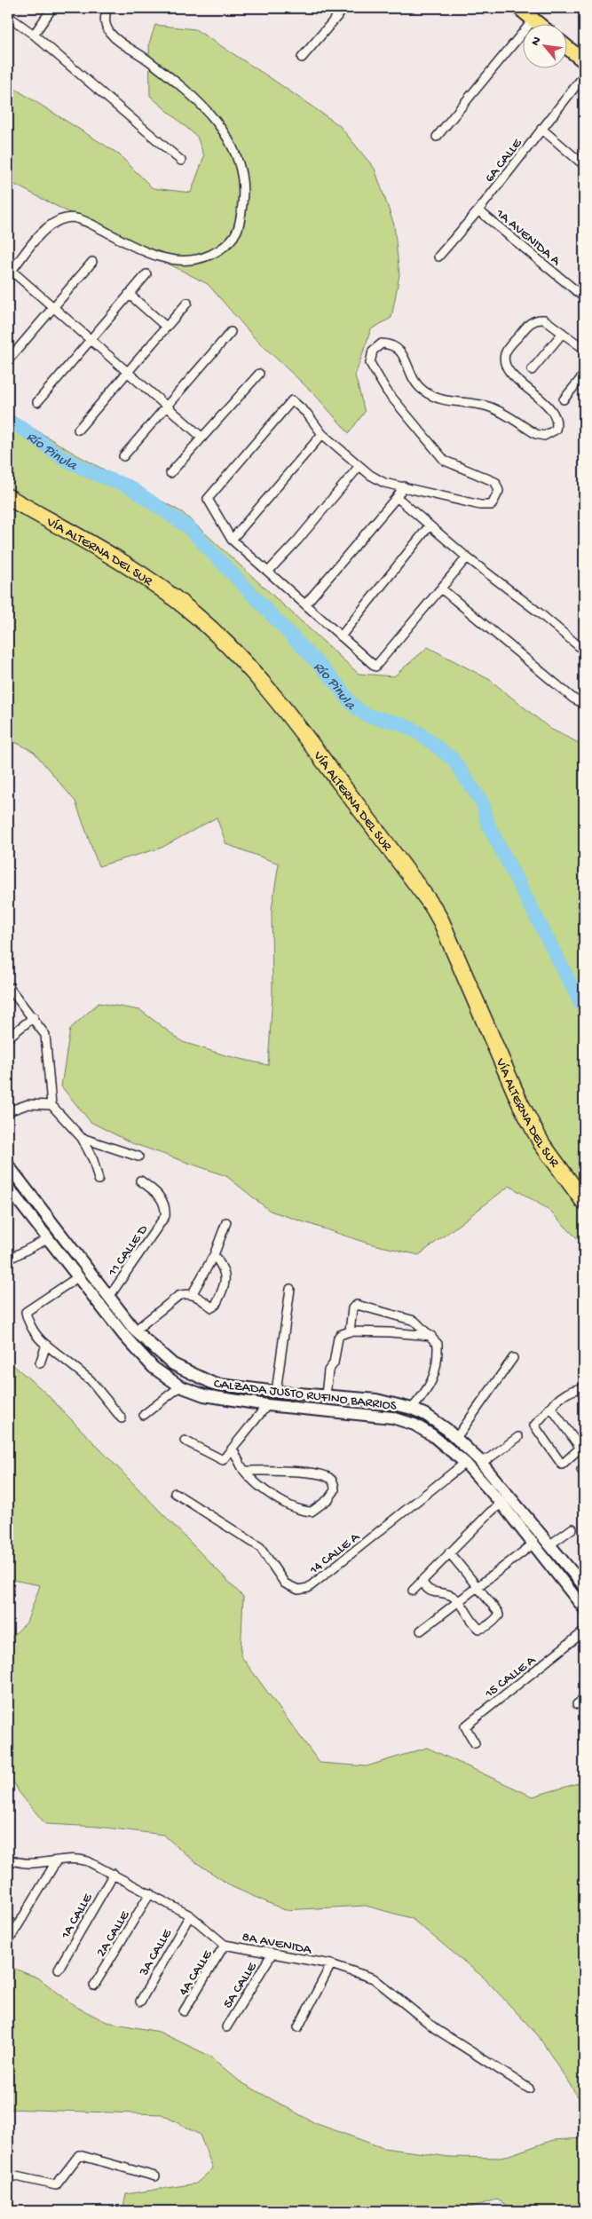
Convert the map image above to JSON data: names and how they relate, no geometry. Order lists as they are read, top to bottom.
{
  "streets": {
    "highway": ["VÍA ALTERNA DEL SUR"],
    "street": [
      "6A CALLE",
      "1A AVENIDA A",
      "11 CALLE D",
      "CALZADA JUSTO RUFINO BARRIOS",
      "14 CALLE A",
      "15 CALLE A",
      "1A CALLE",
      "2A CALLE",
      "8A AVENIDA",
      "3A CALLE",
      "4A CALLE",
      "5A CALLE"
    ]
  },
  "crossings": [
    ["6A CALLE", "1A AVENIDA A"],
    ["11 CALLE D", "CALZADA JUSTO RUFINO BARRIOS"],
    ["CALZADA JUSTO RUFINO BARRIOS", "14 CALLE A"],
    ["1A CALLE", "8A AVENIDA"],
    ["2A CALLE", "8A AVENIDA"],
    ["8A AVENIDA", "3A CALLE"],
    ["8A AVENIDA", "4A CALLE"],
    ["8A AVENIDA", "5A CALLE"]
  ],
  "water": ["Río Pinula"],
  "north": "top left"
}
